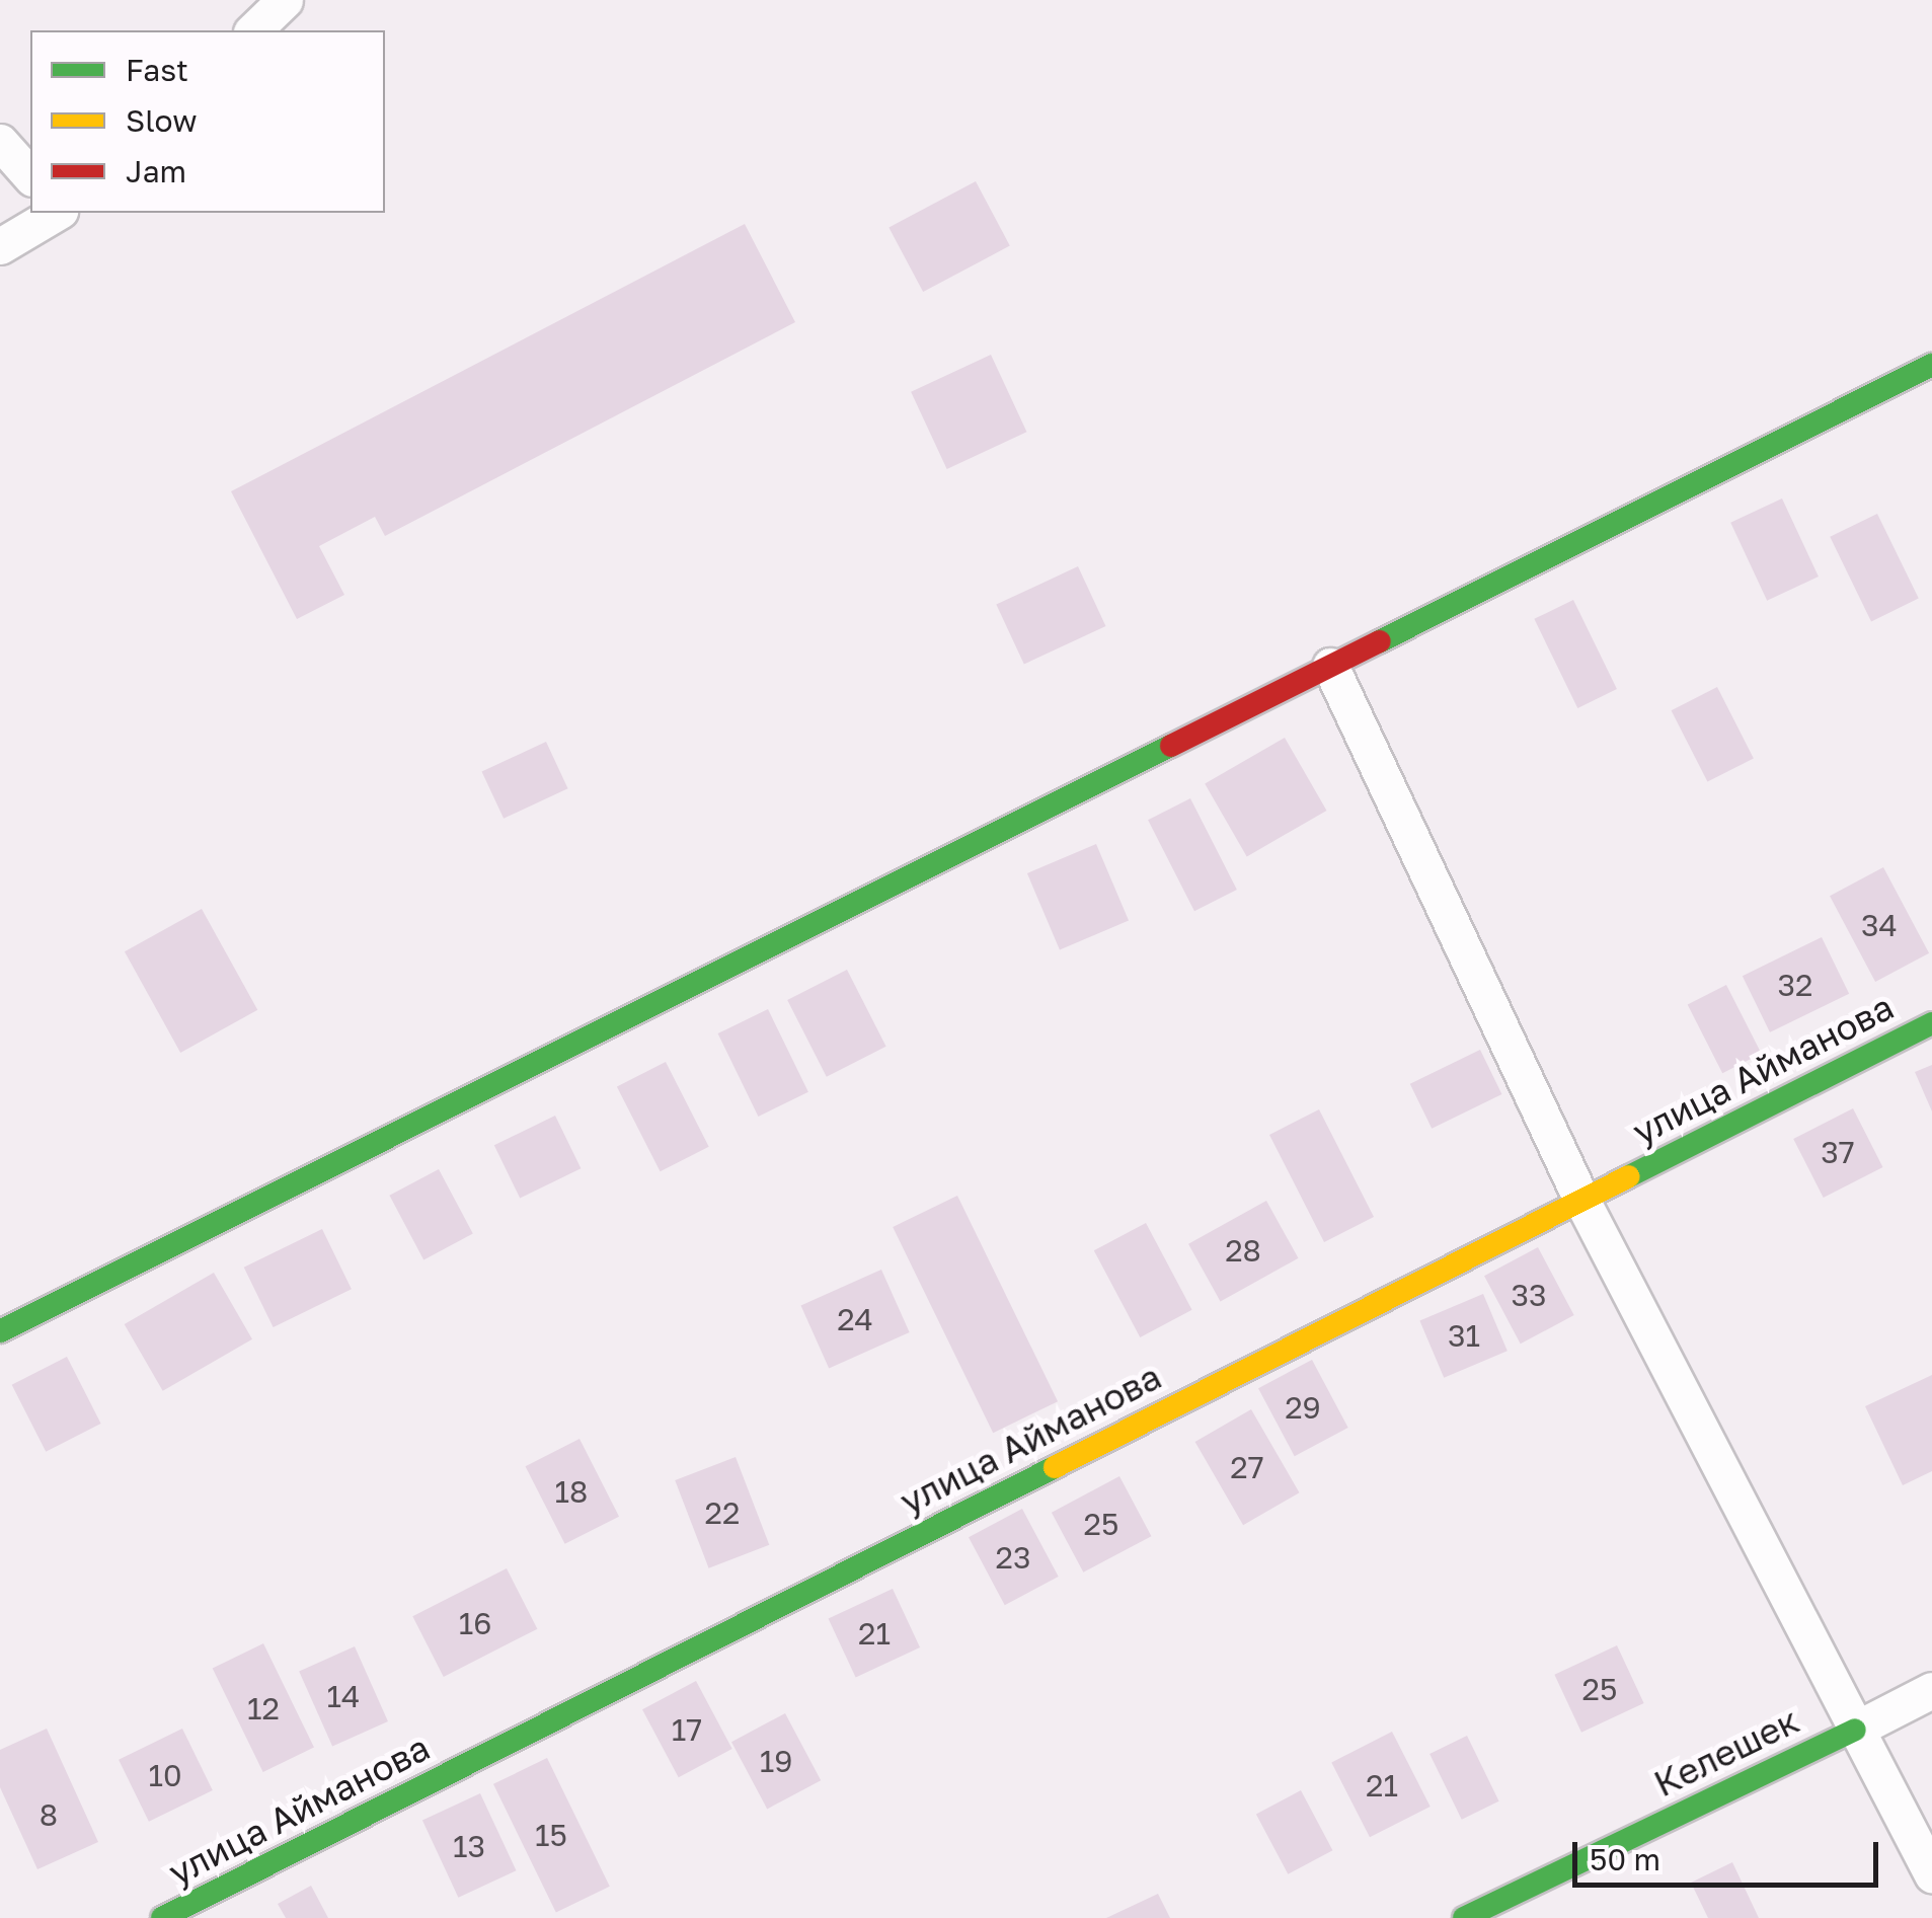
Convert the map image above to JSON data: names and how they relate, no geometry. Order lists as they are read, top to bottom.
{
  "streets": {
    "street": ["улица Айманова", "Келешек"]
  },
  "house_numbers": [
    "34",
    "32",
    "37",
    "28",
    "33",
    "24",
    "31",
    "29",
    "27",
    "18",
    "22",
    "25",
    "23",
    "16",
    "21",
    "25",
    "14",
    "12",
    "17",
    "19",
    "10",
    "21",
    "8",
    "15",
    "13"
  ],
  "legend": ["Fast", "Slow", "Jam"],
  "scale_bar": "50 m"
}
